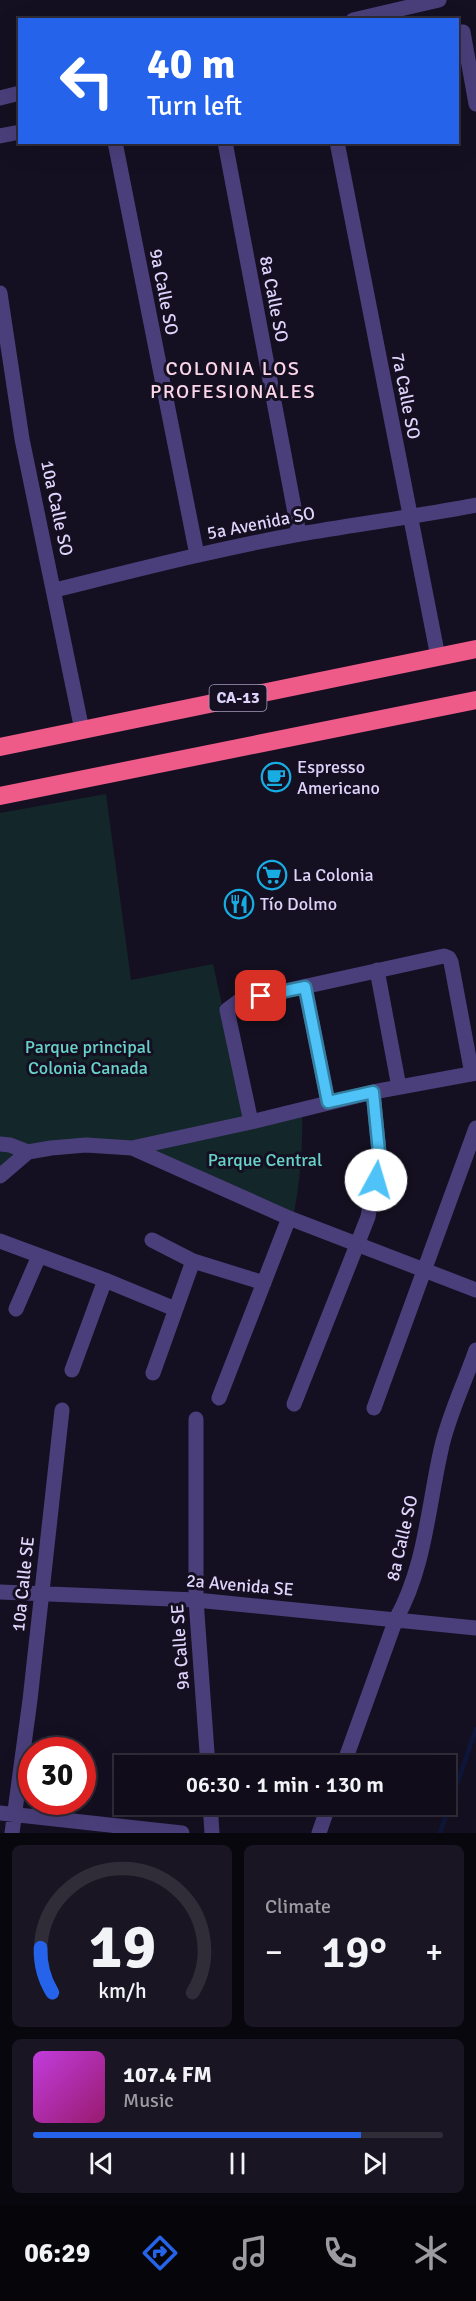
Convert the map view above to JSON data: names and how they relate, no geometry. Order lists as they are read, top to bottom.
{
  "streets": {
    "highway": ["CA-13"],
    "street": [
      "9a Calle SO",
      "8a Calle SO",
      "7a Calle SO",
      "10a Calle SO",
      "5a Avenida SO",
      "10a Calle SE",
      "2a Avenida SE",
      "9a Calle SE"
    ]
  },
  "crossings": [
    ["9a Calle SO", "5a Avenida SO"],
    ["8a Calle SO", "5a Avenida SO"],
    ["8a Calle SO", "2a Avenida SE"],
    ["7a Calle SO", "5a Avenida SO"],
    ["7a Calle SO", "CA-13"],
    ["10a Calle SO", "5a Avenida SO"],
    ["10a Calle SO", "CA-13"],
    ["10a Calle SE", "2a Avenida SE"],
    ["2a Avenida SE", "9a Calle SE"]
  ],
  "districts": ["COLONIA LOS PROFESIONALES"],
  "parks": ["Parque principal Colonia Canada", "Parque Central"],
  "places": {
    "cafe": ["Espresso Americano"],
    "supermarket": ["La Colonia"],
    "restaurant": ["Tío Dolmo"]
  },
  "page": {
    "turn": ["40 m", "Turn left"],
    "limit": "30",
    "trip": "06:30 · 1 min · 130 m",
    "tile": "Climate",
    "heat": ["−", "19°", "+"],
    "song": ["107.4 FM", "Music"],
    "tabs": "06:29",
    "gauge": ["19", "km/h"]
  }
}
